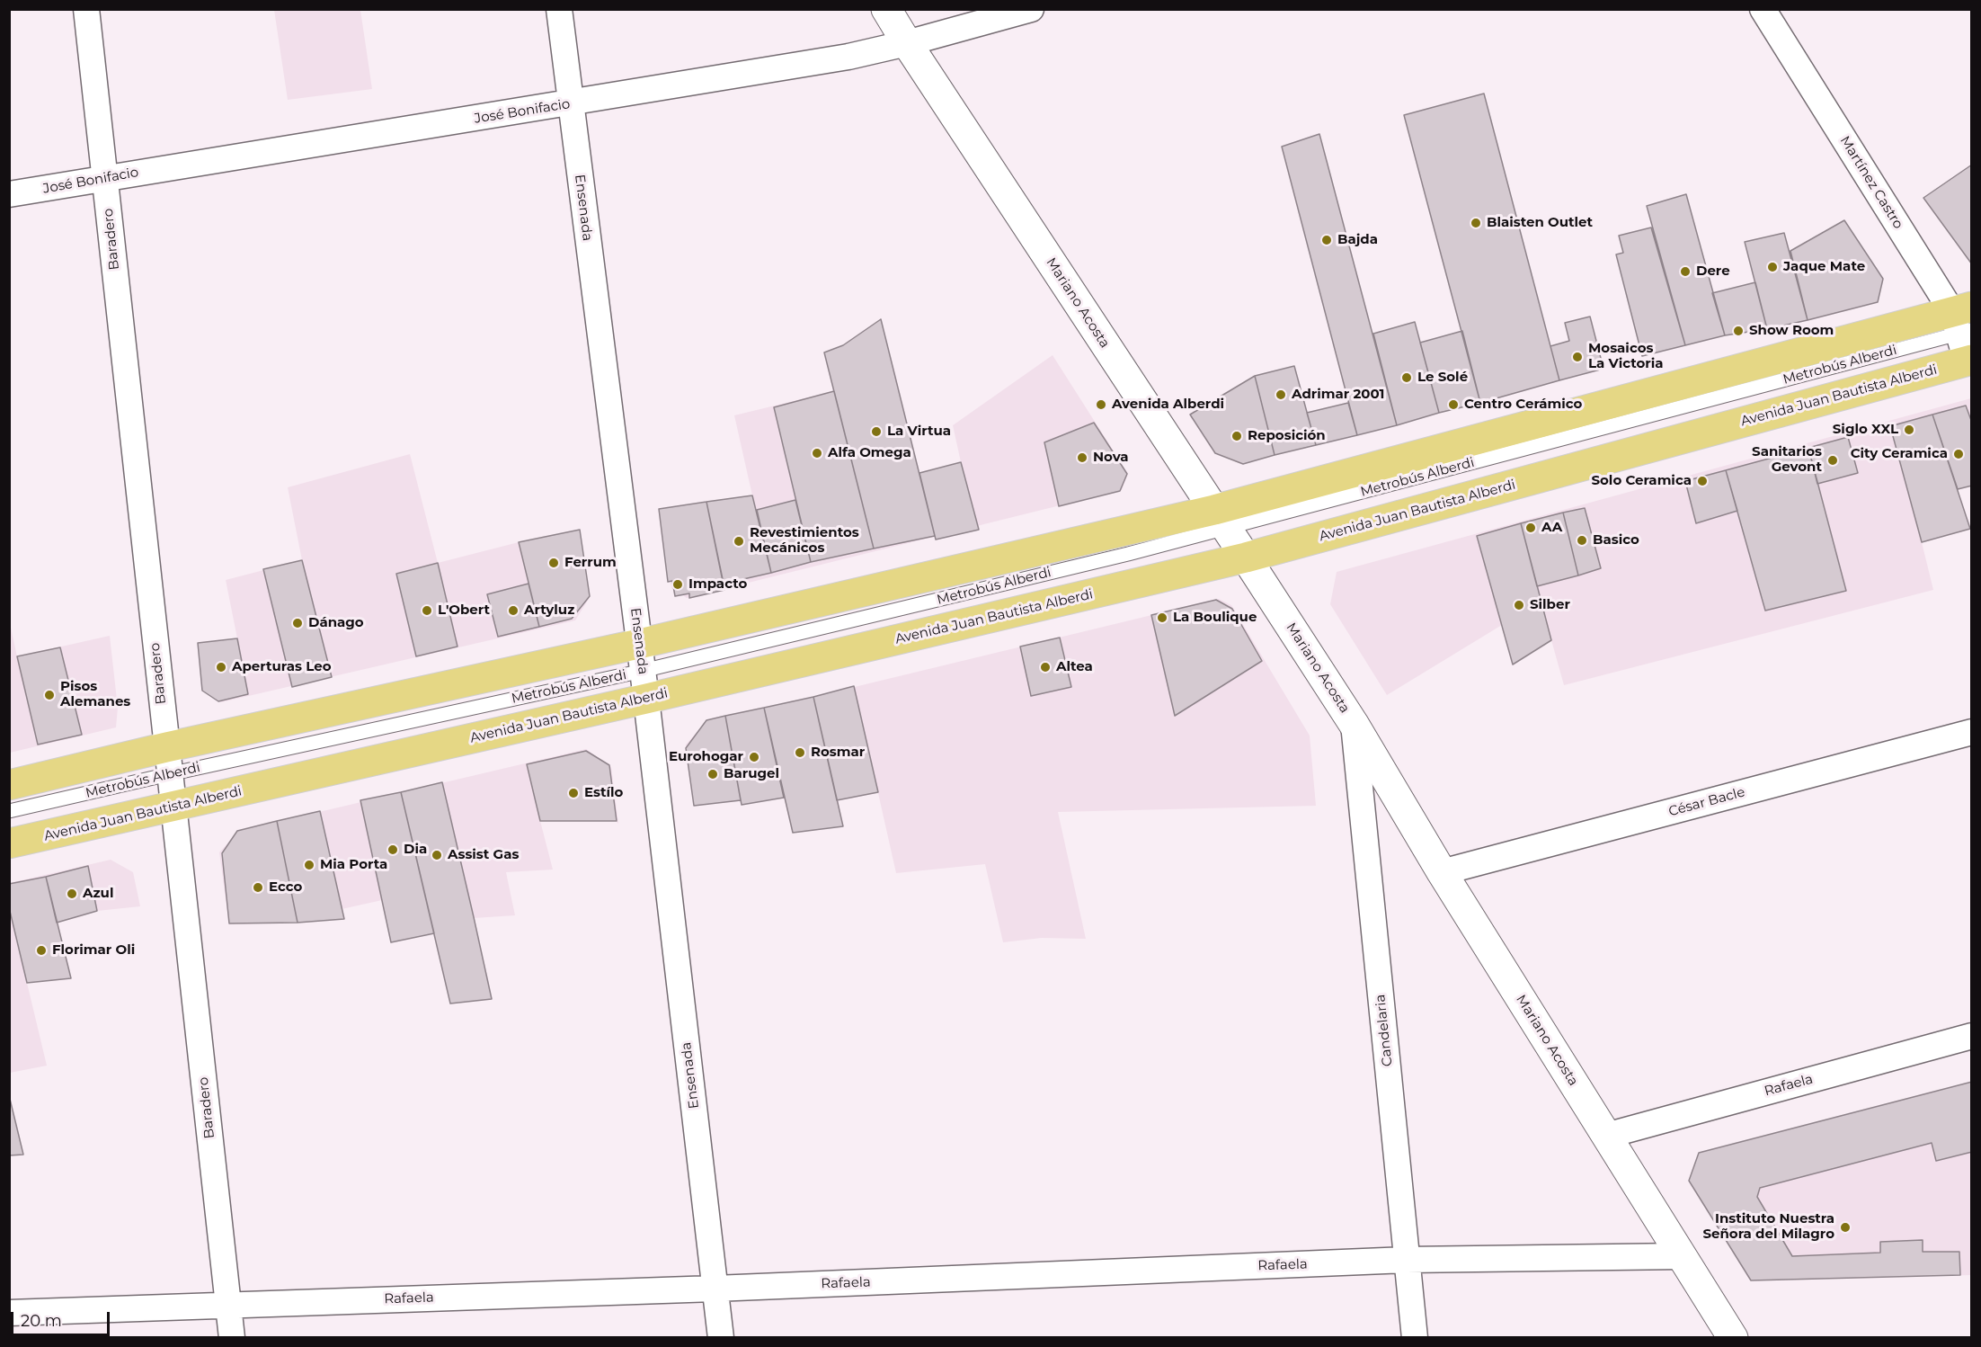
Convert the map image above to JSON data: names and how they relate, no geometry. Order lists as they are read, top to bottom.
{
  "streets": {
    "main road": ["Avenida Juan Bautista Alberdi"],
    "street": [
      "José Bonifacio",
      "Martínez Castro",
      "Ensenada",
      "Baradero",
      "Mariano Acosta",
      "César Bacle",
      "Candelaria",
      "Rafaela"
    ],
    "lane": ["Metrobús Alberdi"]
  },
  "crossings": [
    ["José Bonifacio", "Ensenada"],
    ["José Bonifacio", "Baradero"],
    ["José Bonifacio", "Mariano Acosta"],
    ["Martínez Castro", "Avenida Juan Bautista Alberdi"],
    ["Ensenada", "Avenida Juan Bautista Alberdi"],
    ["Ensenada", "Rafaela"],
    ["Baradero", "Metrobús Alberdi"],
    ["Baradero", "Avenida Juan Bautista Alberdi"],
    ["Baradero", "Rafaela"],
    ["Mariano Acosta", "Avenida Juan Bautista Alberdi"],
    ["Mariano Acosta", "César Bacle"],
    ["Mariano Acosta", "Candelaria"],
    ["Mariano Acosta", "Rafaela"],
    ["Metrobús Alberdi", "Avenida Juan Bautista Alberdi"],
    ["Candelaria", "Rafaela"]
  ],
  "places": [
    "Blaisten Outlet",
    "Bajda",
    "Jaque Mate",
    "Dere",
    "Show Room",
    "Mosaicos La Victoria",
    "Le Solé",
    "Adrimar 2001",
    "Avenida Alberdi",
    "Centro Cerámico",
    "Siglo XXL",
    "La Virtua",
    "Reposición",
    "Alfa Omega",
    "City Ceramica",
    "Nova",
    "Sanitarios Gevont",
    "Solo Ceramica",
    "AA",
    "Basico",
    "Revestimientos Mecánicos",
    "Ferrum",
    "Impacto",
    "Silber",
    "L'Obert",
    "Artyluz",
    "La Boulique",
    "Dánago",
    "Aperturas Leo",
    "Altea",
    "Pisos Alemanes",
    "Rosmar",
    "Eurohogar",
    "Barugel",
    "Estílo",
    "Dia",
    "Assist Gas",
    "Mia Porta",
    "Ecco",
    "Azul",
    "Florimar Oli",
    "Instituto Nuestra Señora del Milagro"
  ],
  "scale_bar": "20 m"
}
